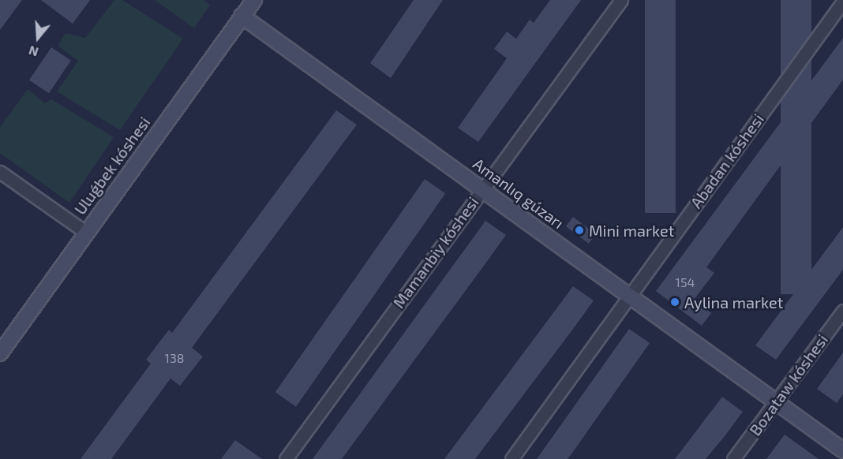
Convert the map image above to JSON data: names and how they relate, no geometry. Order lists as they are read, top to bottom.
{
  "streets": {
    "street": [
      "Abadan kóshesi",
      "Uluǵbek kóshesi",
      "Amanlıq gúzarı",
      "Mamanbiy kóshesi",
      "Bozataw kóshesi"
    ]
  },
  "crossings": [
    ["Abadan kóshesi", "Amanlıq gúzarı"],
    ["Uluǵbek kóshesi", "Amanlıq gúzarı"],
    ["Amanlıq gúzarı", "Mamanbiy kóshesi"],
    ["Amanlıq gúzarı", "Bozataw kóshesi"]
  ],
  "places": ["Mini market", "Aylina market"],
  "house_numbers": ["154", "138"],
  "north": "bottom"
}
